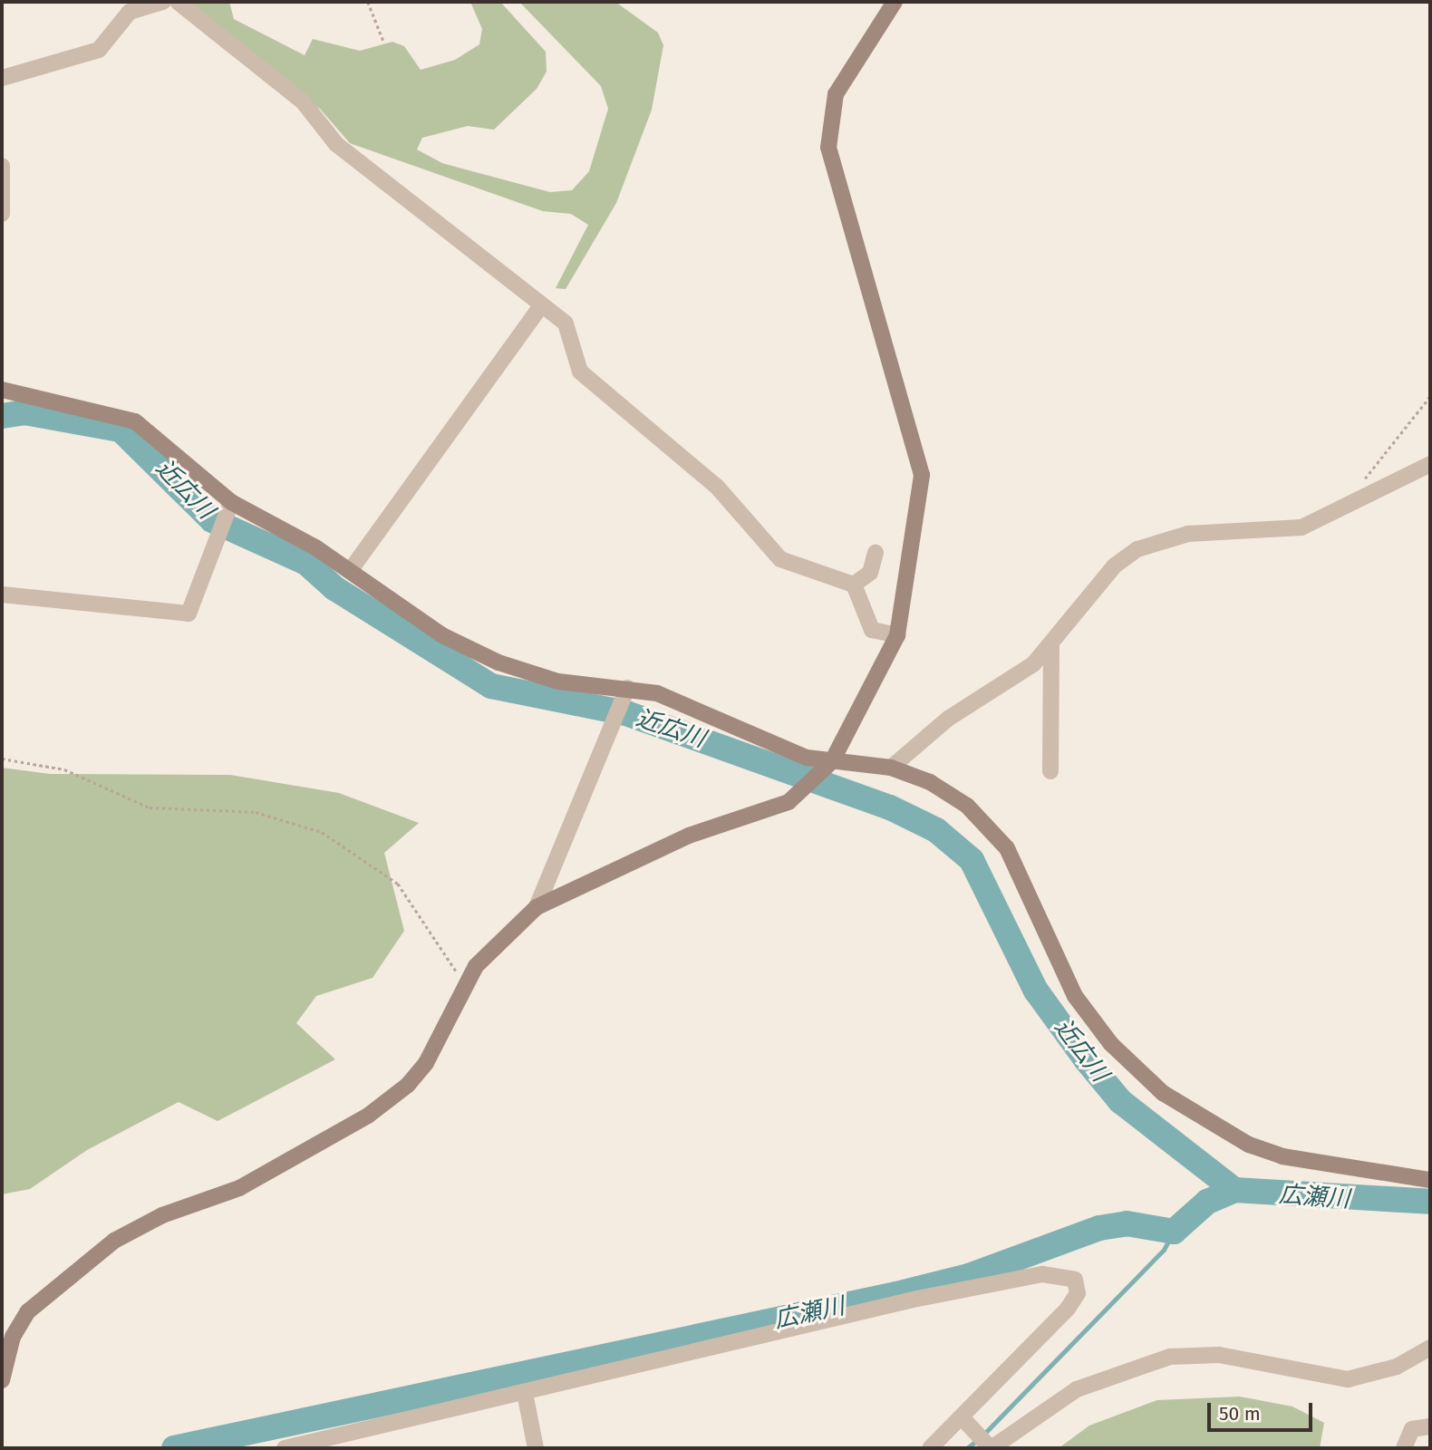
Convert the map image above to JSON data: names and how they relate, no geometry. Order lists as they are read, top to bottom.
{
  "water": ["近広川", "広瀬川"],
  "scale_bar": "50 m"
}
